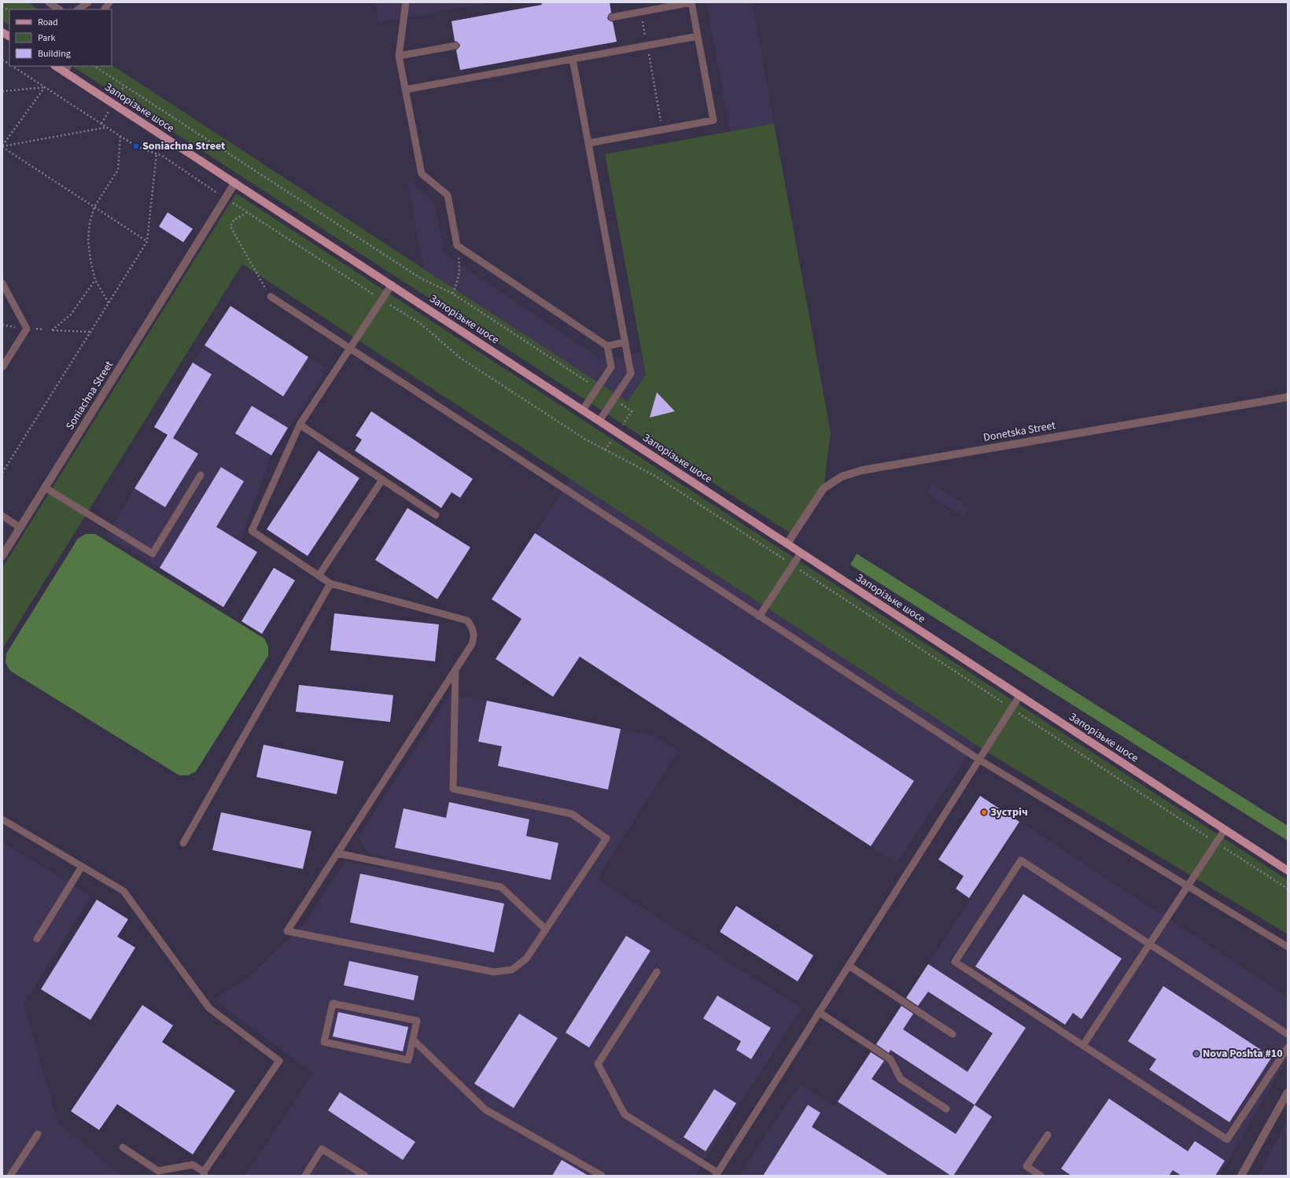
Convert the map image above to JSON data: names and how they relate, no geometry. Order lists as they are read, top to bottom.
{
  "streets": {
    "main road": ["Запорізьке шосе"],
    "street": ["Soniachna Street", "Donetska Street"]
  },
  "crossings": [
    ["Запорізьке шосе", "Soniachna Street"],
    ["Запорізьке шосе", "Donetska Street"]
  ],
  "places": {
    "transit": ["Soniachna Street"],
    "other": ["Зустріч", "Nova Poshta #10"]
  },
  "legend": ["Road", "Park", "Building"]
}
